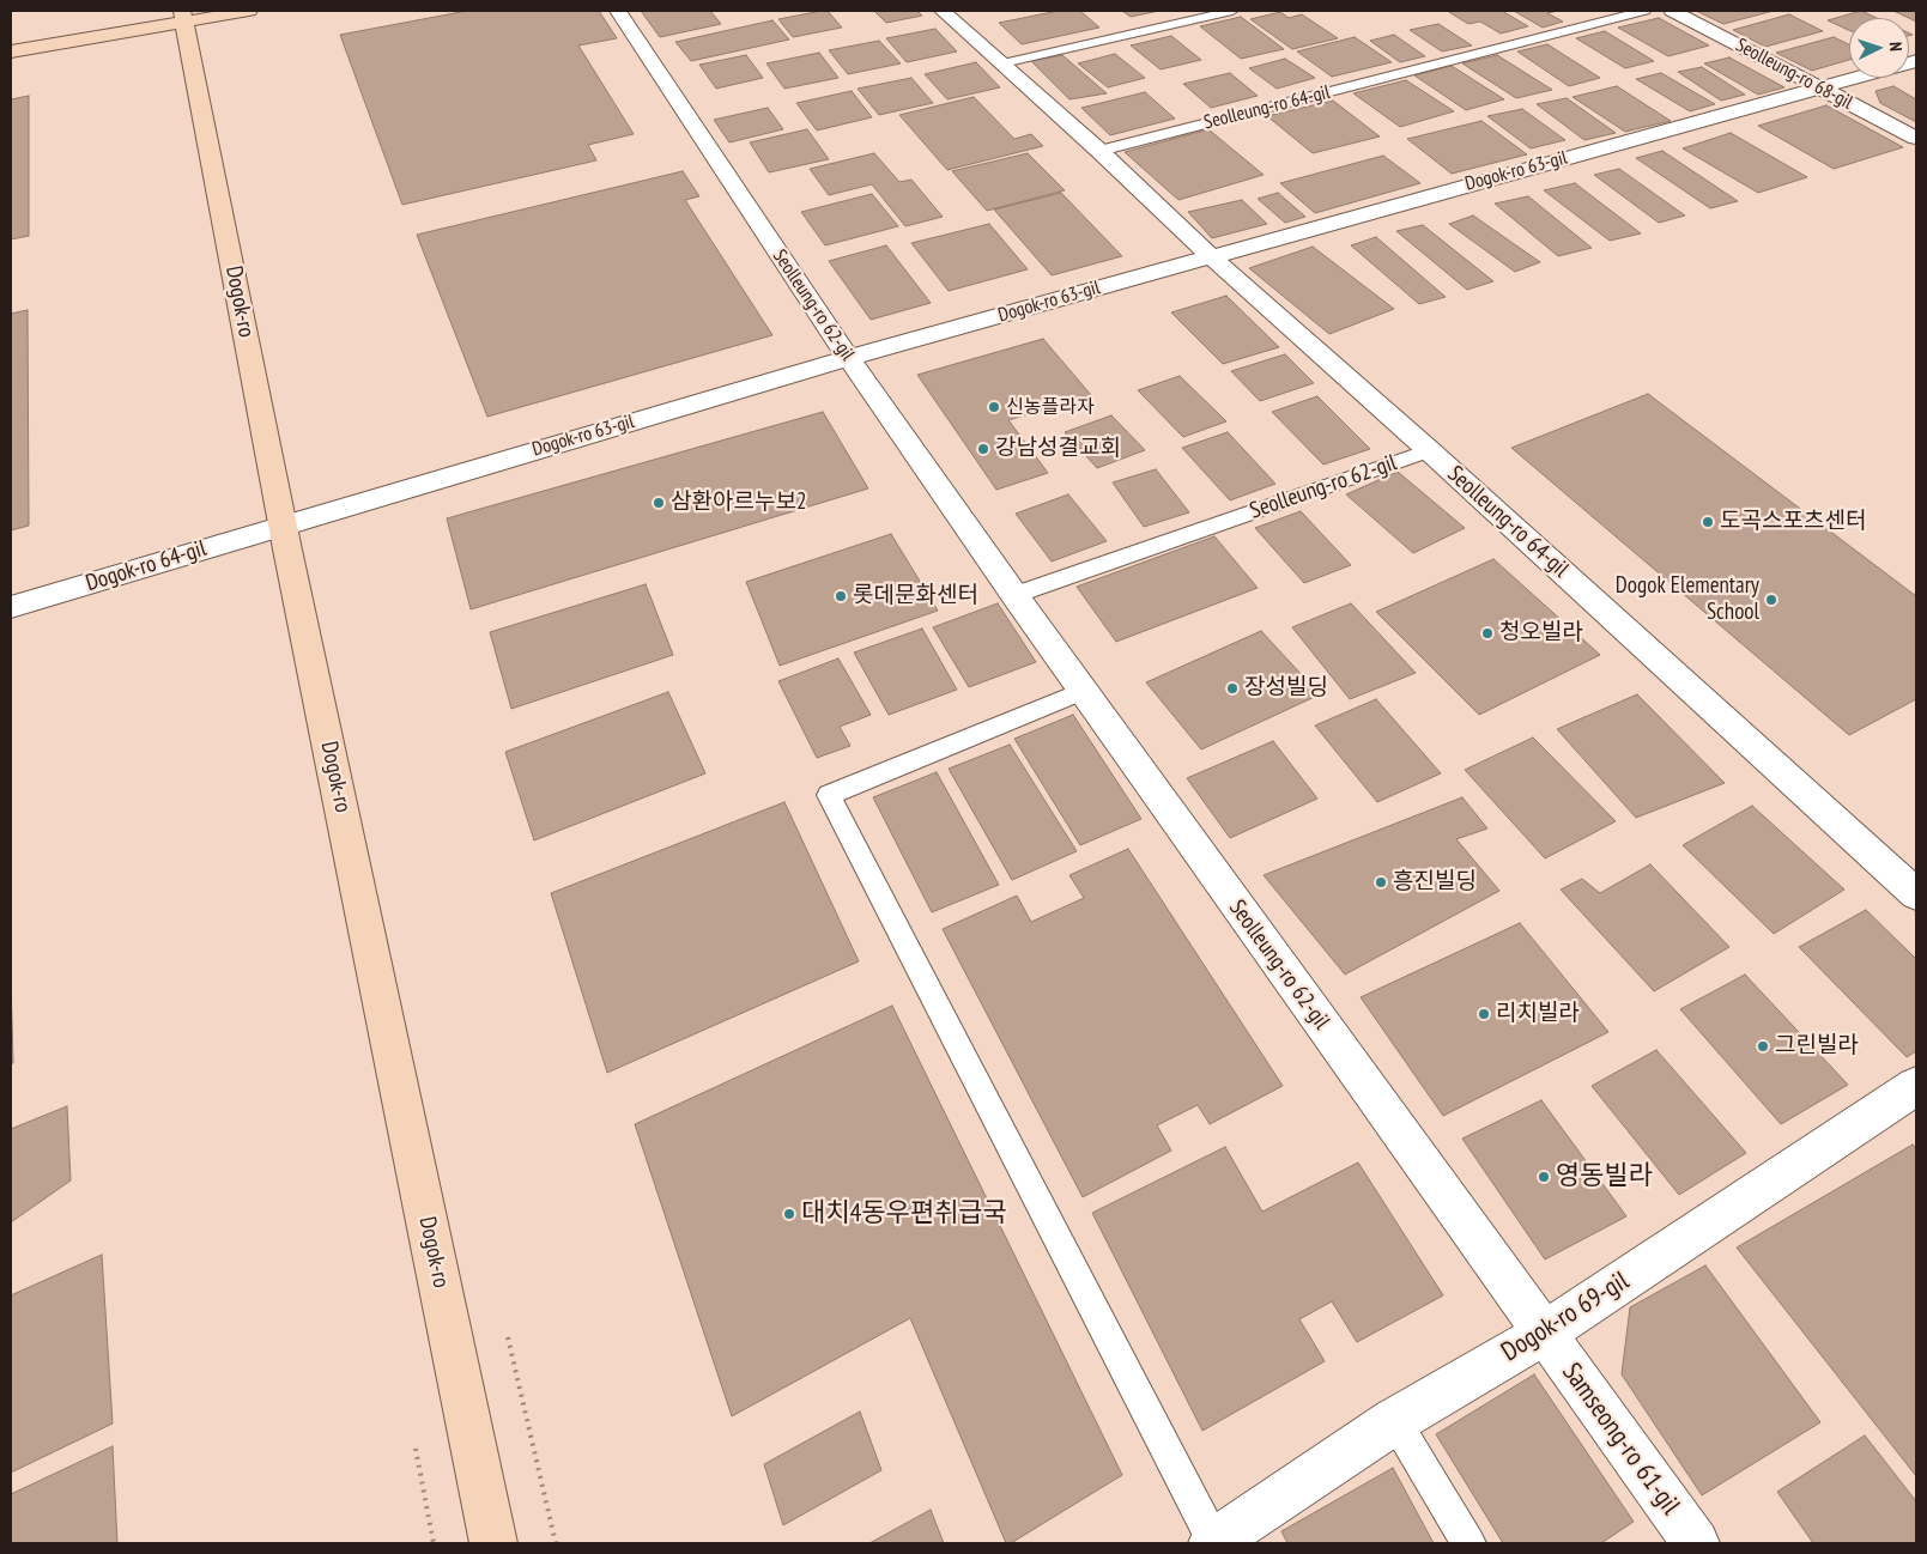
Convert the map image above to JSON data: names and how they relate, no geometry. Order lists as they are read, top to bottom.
{
  "streets": {
    "main road": ["Dogok-ro"],
    "street": [
      "Seolleung-ro 68-gil",
      "Seolleung-ro 64-gil",
      "Dogok-ro 63-gil",
      "Seolleung-ro 62-gil",
      "Dogok-ro 64-gil",
      "Dogok-ro 69-gil",
      "Samseong-ro 61-gil"
    ]
  },
  "crossings": [
    ["Seolleung-ro 68-gil", "Dogok-ro 63-gil"],
    ["Seolleung-ro 64-gil", "Dogok-ro 63-gil"],
    ["Seolleung-ro 64-gil", "Seolleung-ro 62-gil"],
    ["Dogok-ro 63-gil", "Dogok-ro"],
    ["Dogok-ro 63-gil", "Seolleung-ro 62-gil"],
    ["Dogok-ro 63-gil", "Dogok-ro 64-gil"],
    ["Dogok-ro", "Dogok-ro 64-gil"],
    ["Seolleung-ro 62-gil", "Dogok-ro 69-gil"],
    ["Seolleung-ro 62-gil", "Samseong-ro 61-gil"],
    ["Dogok-ro 69-gil", "Samseong-ro 61-gil"]
  ],
  "places": [
    "신농플라자",
    "강남성결교회",
    "삼환아르누보2",
    "도곡스포츠센터",
    "롯데문화센터",
    "Dogok Elementary School",
    "청오빌라",
    "장성빌딩",
    "흥진빌딩",
    "리치빌라",
    "그린빌라",
    "영동빌라",
    "대치4동우편취급국"
  ],
  "north": "right"
}
